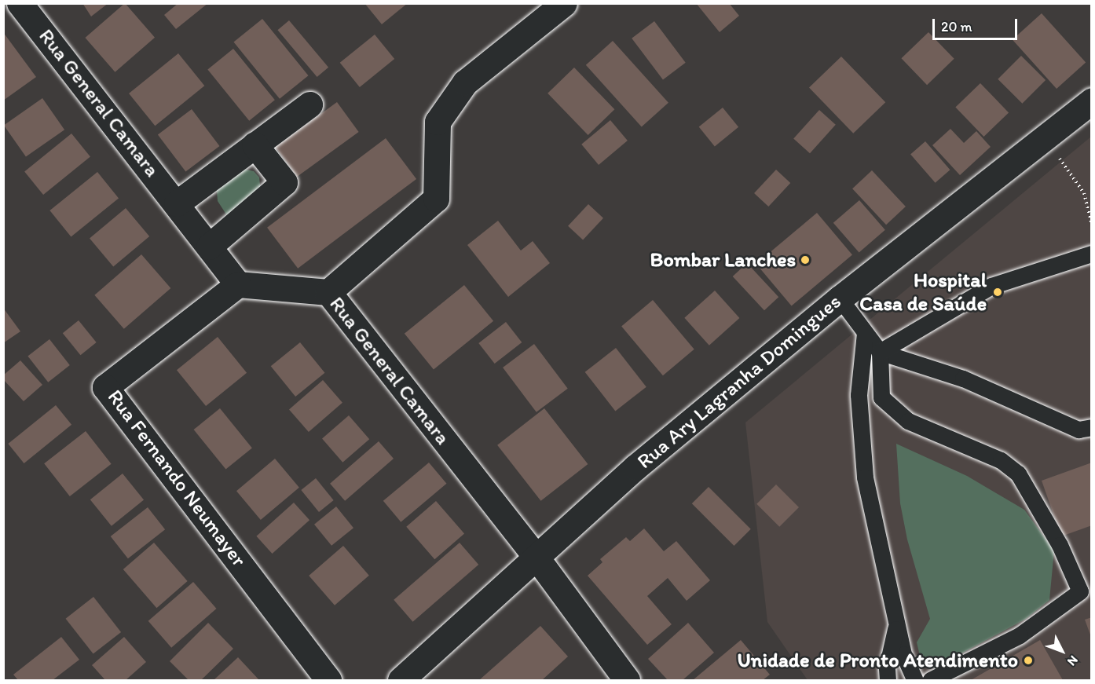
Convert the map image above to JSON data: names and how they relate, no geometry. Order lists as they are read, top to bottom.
{
  "streets": {
    "street": ["Rua General Camara", "Rua Ary Lagranha Domingues", "Rua Fernando Neumayer"]
  },
  "crossings": [
    ["Rua General Camara", "Rua Ary Lagranha Domingues"],
    ["Rua General Camara", "Rua Fernando Neumayer"]
  ],
  "places": ["Bombar Lanches", "Hospital Casa de Saúde", "Unidade de Pronto Atendimento"],
  "scale_bar": "20 m",
  "north": "bottom right"
}
